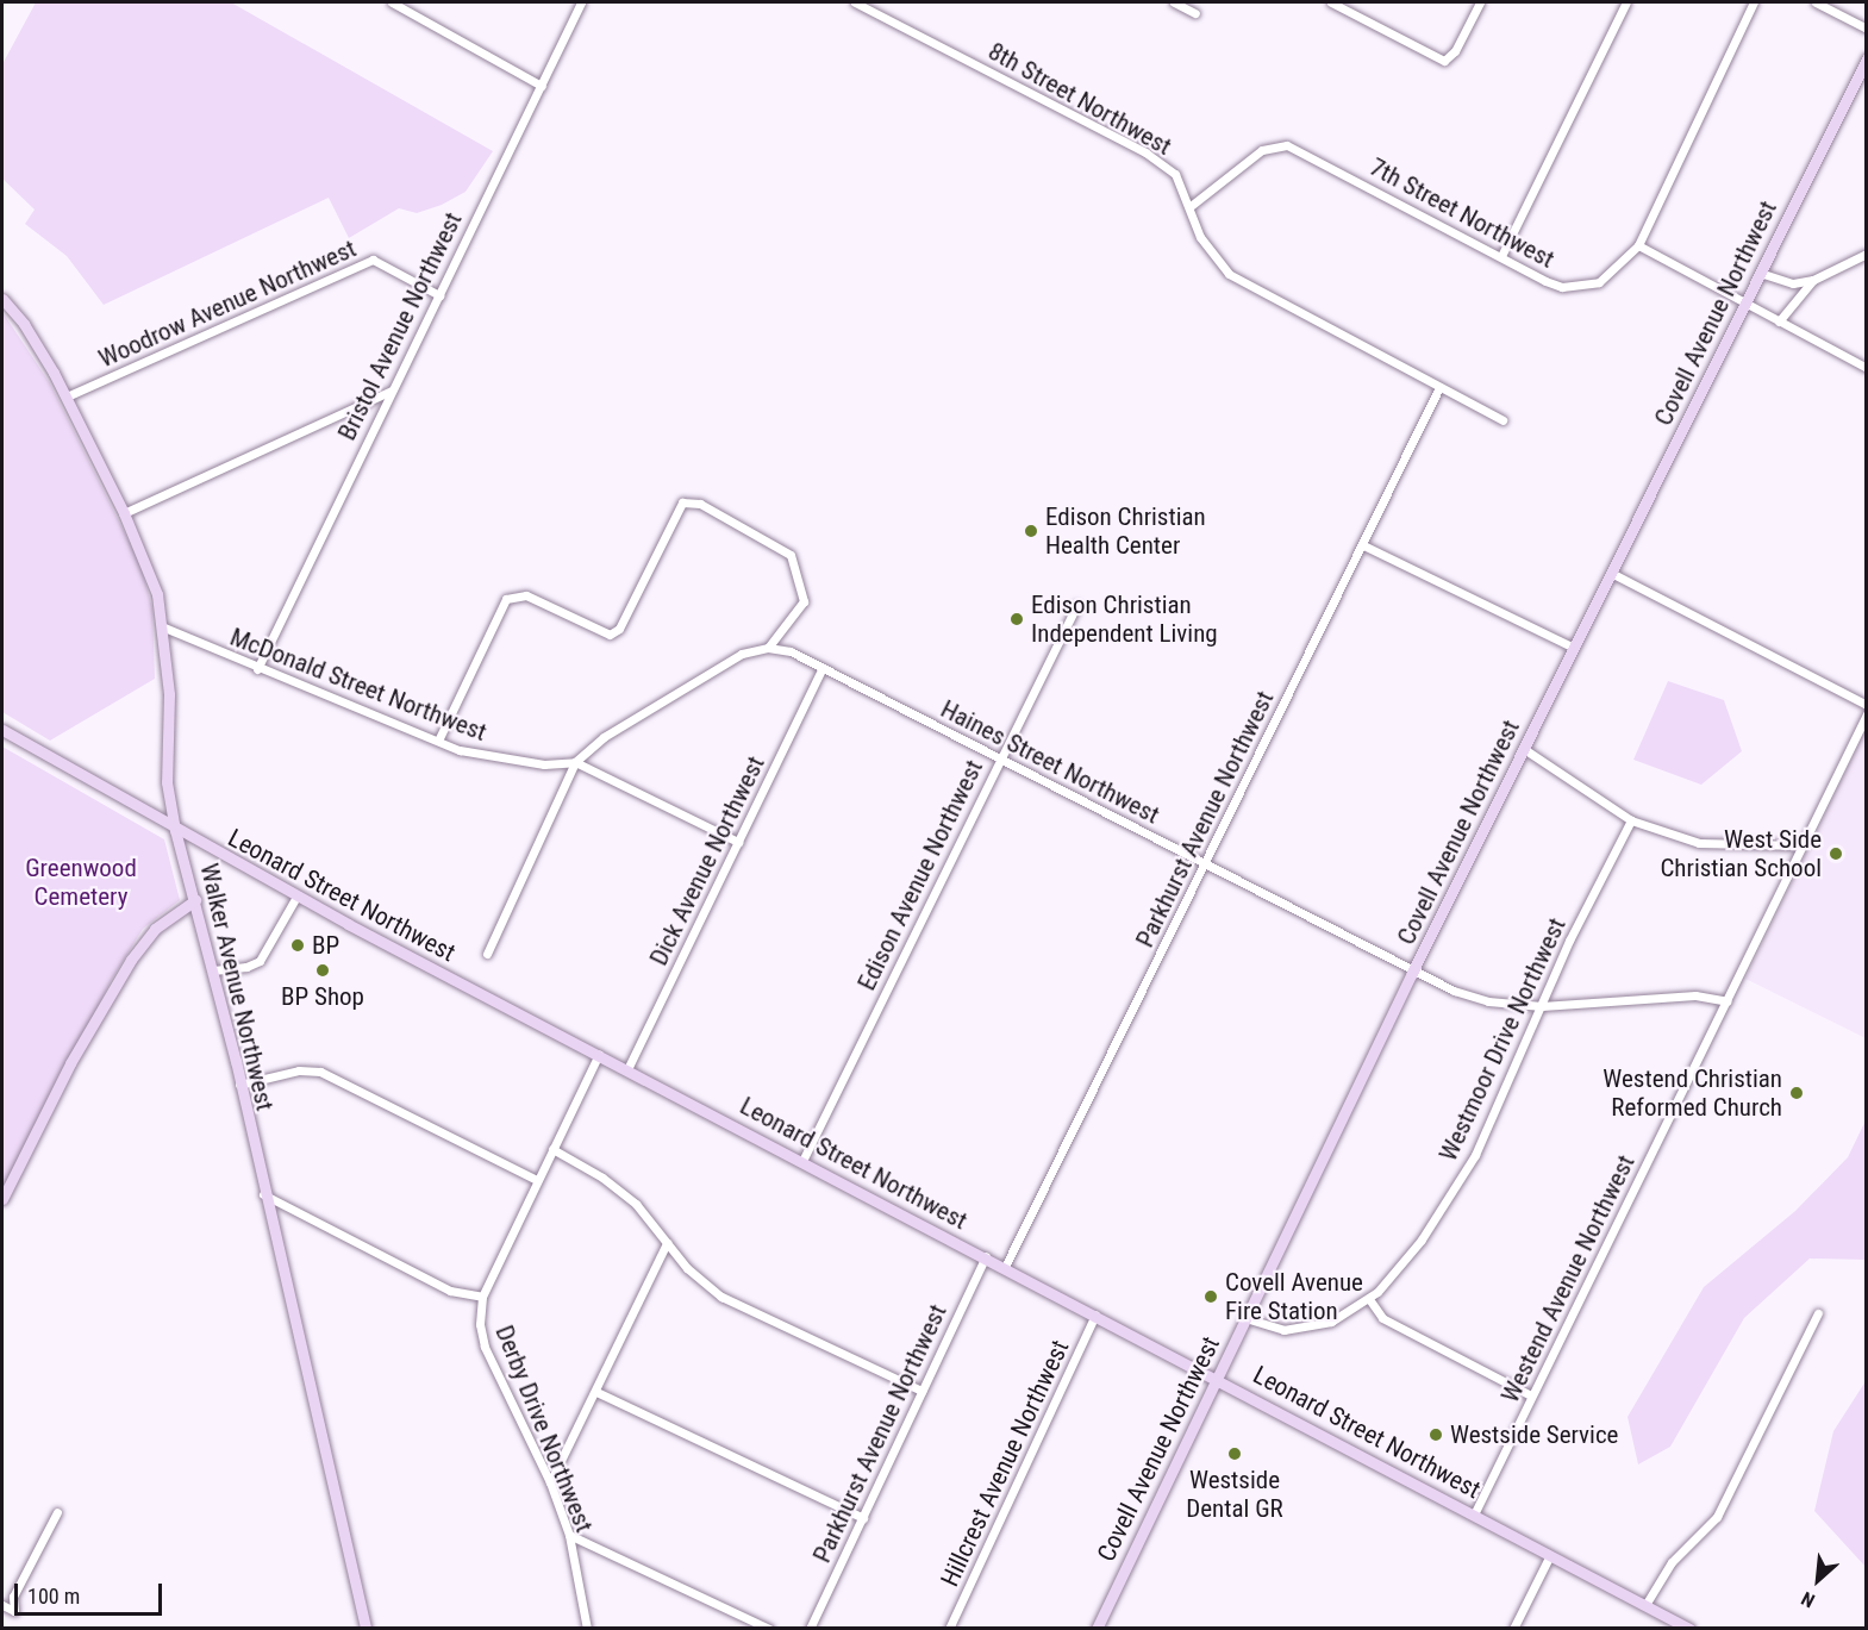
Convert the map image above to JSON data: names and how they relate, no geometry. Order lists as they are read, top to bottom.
{
  "streets": {
    "main road": ["Covell Avenue Northwest", "Leonard Street Northwest", "Walker Avenue Northwest"],
    "street": [
      "8th Street Northwest",
      "7th Street Northwest",
      "Woodrow Avenue Northwest",
      "Bristol Avenue Northwest",
      "McDonald Street Northwest",
      "Haines Street Northwest",
      "Parkhurst Avenue Northwest",
      "Dick Avenue Northwest",
      "Edison Avenue Northwest",
      "Westmoor Drive Northwest",
      "Westend Avenue Northwest",
      "Derby Drive Northwest",
      "Hillcrest Avenue Northwest"
    ]
  },
  "crossings": [
    ["8th Street Northwest", "7th Street Northwest"],
    ["8th Street Northwest", "Parkhurst Avenue Northwest"],
    ["Woodrow Avenue Northwest", "Bristol Avenue Northwest"],
    ["Woodrow Avenue Northwest", "Walker Avenue Northwest"],
    ["Covell Avenue Northwest", "Haines Street Northwest"],
    ["Covell Avenue Northwest", "Leonard Street Northwest"],
    ["Covell Avenue Northwest", "Westmoor Drive Northwest"],
    ["Bristol Avenue Northwest", "McDonald Street Northwest"],
    ["McDonald Street Northwest", "Dick Avenue Northwest"],
    ["McDonald Street Northwest", "Walker Avenue Northwest"],
    ["Haines Street Northwest", "Parkhurst Avenue Northwest"],
    ["Haines Street Northwest", "Dick Avenue Northwest"],
    ["Haines Street Northwest", "Edison Avenue Northwest"],
    ["Haines Street Northwest", "Westmoor Drive Northwest"],
    ["Haines Street Northwest", "Westend Avenue Northwest"],
    ["Parkhurst Avenue Northwest", "Leonard Street Northwest"],
    ["Dick Avenue Northwest", "Leonard Street Northwest"],
    ["Edison Avenue Northwest", "Leonard Street Northwest"],
    ["Leonard Street Northwest", "Walker Avenue Northwest"],
    ["Leonard Street Northwest", "Westend Avenue Northwest"],
    ["Leonard Street Northwest", "Derby Drive Northwest"],
    ["Leonard Street Northwest", "Hillcrest Avenue Northwest"]
  ],
  "parks": ["Greenwood Cemetery"],
  "places": [
    "Edison Christian Health Center",
    "Edison Christian Independent Living",
    "West Side Christian School",
    "BP",
    "BP Shop",
    "Westend Christian Reformed Church",
    "Covell Avenue Fire Station",
    "Westside Service",
    "Westside Dental GR"
  ],
  "scale_bar": "100 m",
  "north": "bottom left"
}
